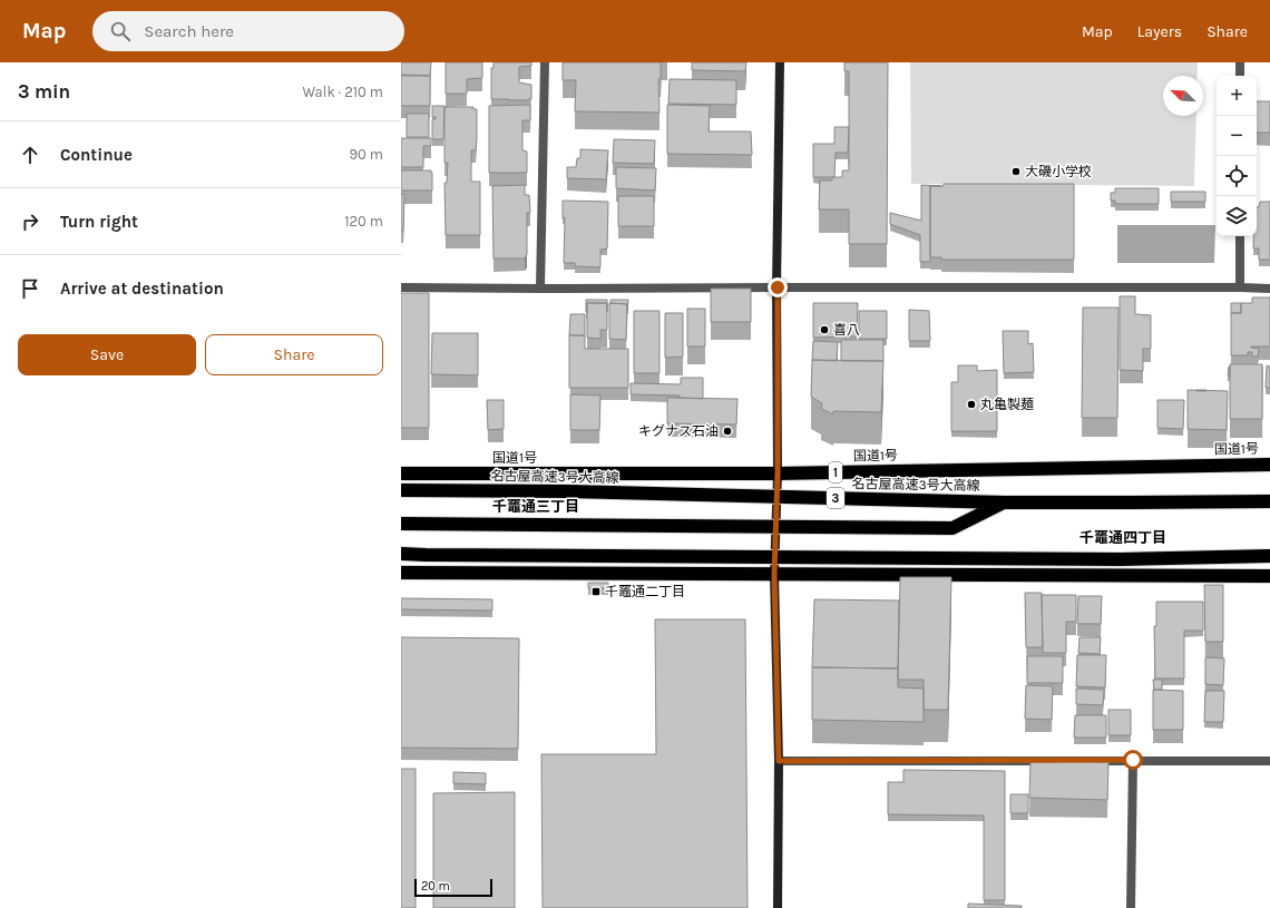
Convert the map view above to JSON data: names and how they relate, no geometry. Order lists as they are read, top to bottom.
{
  "streets": {
    "highway": [
      "国道1号",
      "1",
      "名古屋高速3号大高線",
      "3"
    ]
  },
  "districts": ["千竈通三丁目", "千竈通四丁目"],
  "places": {
    "other": [
      "大磯小学校",
      "喜八",
      "丸亀製麺",
      "キグナス石油"
    ],
    "transit": ["千竈通二丁目"]
  },
  "scale_bar": "20 m",
  "north": "top left",
  "page": {
    "header": "Map",
    "search": "Search here",
    "nav": ["Map", "Layers", "Share"],
    "heading": ["3 min", "Walk · 210 m"],
    "map_buttons": ["+", "−"],
    "list": [
      ["Continue", "90 m"],
      ["Turn right", "120 m"],
      "Arrive at destination"
    ],
    "buttons": ["Save", "Share"],
    "scale": "20 m"
  }
}
